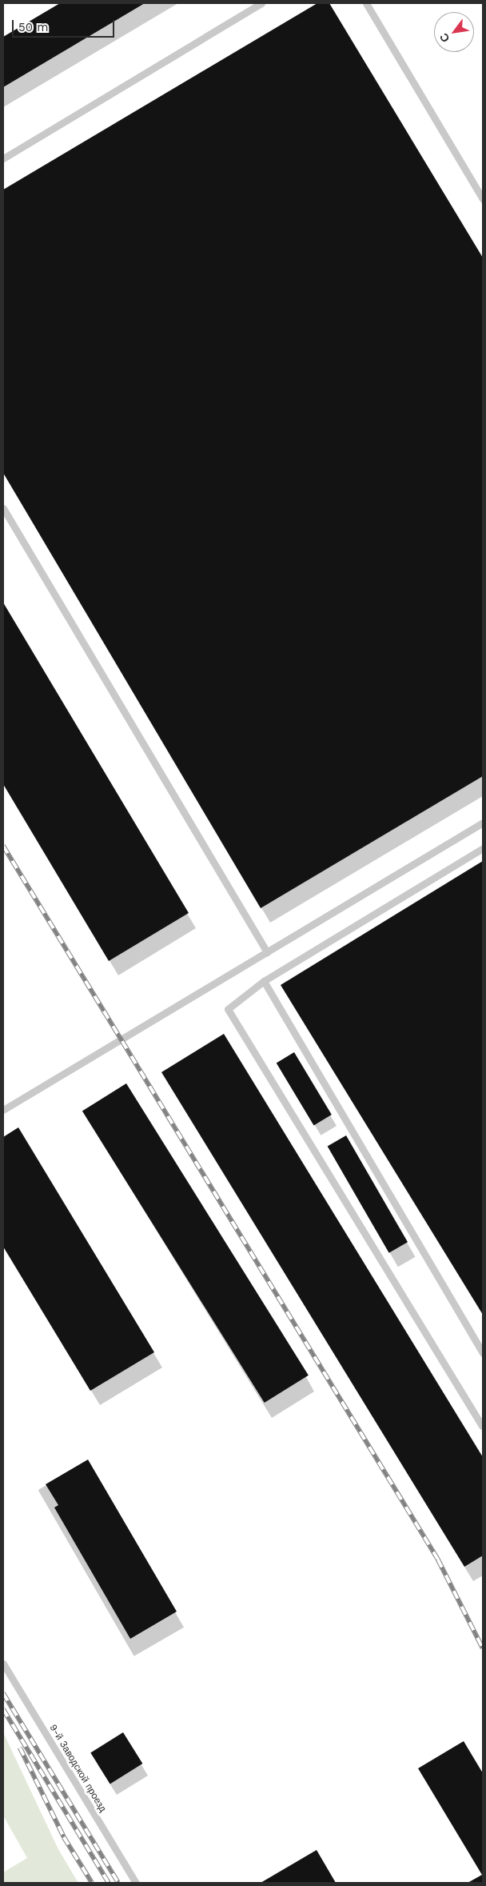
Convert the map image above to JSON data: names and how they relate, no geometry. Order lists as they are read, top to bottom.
{
  "streets": {
    "lane": ["9-й Заводской проезд"]
  },
  "scale_bar": "50 m",
  "north": "bottom left"
}
